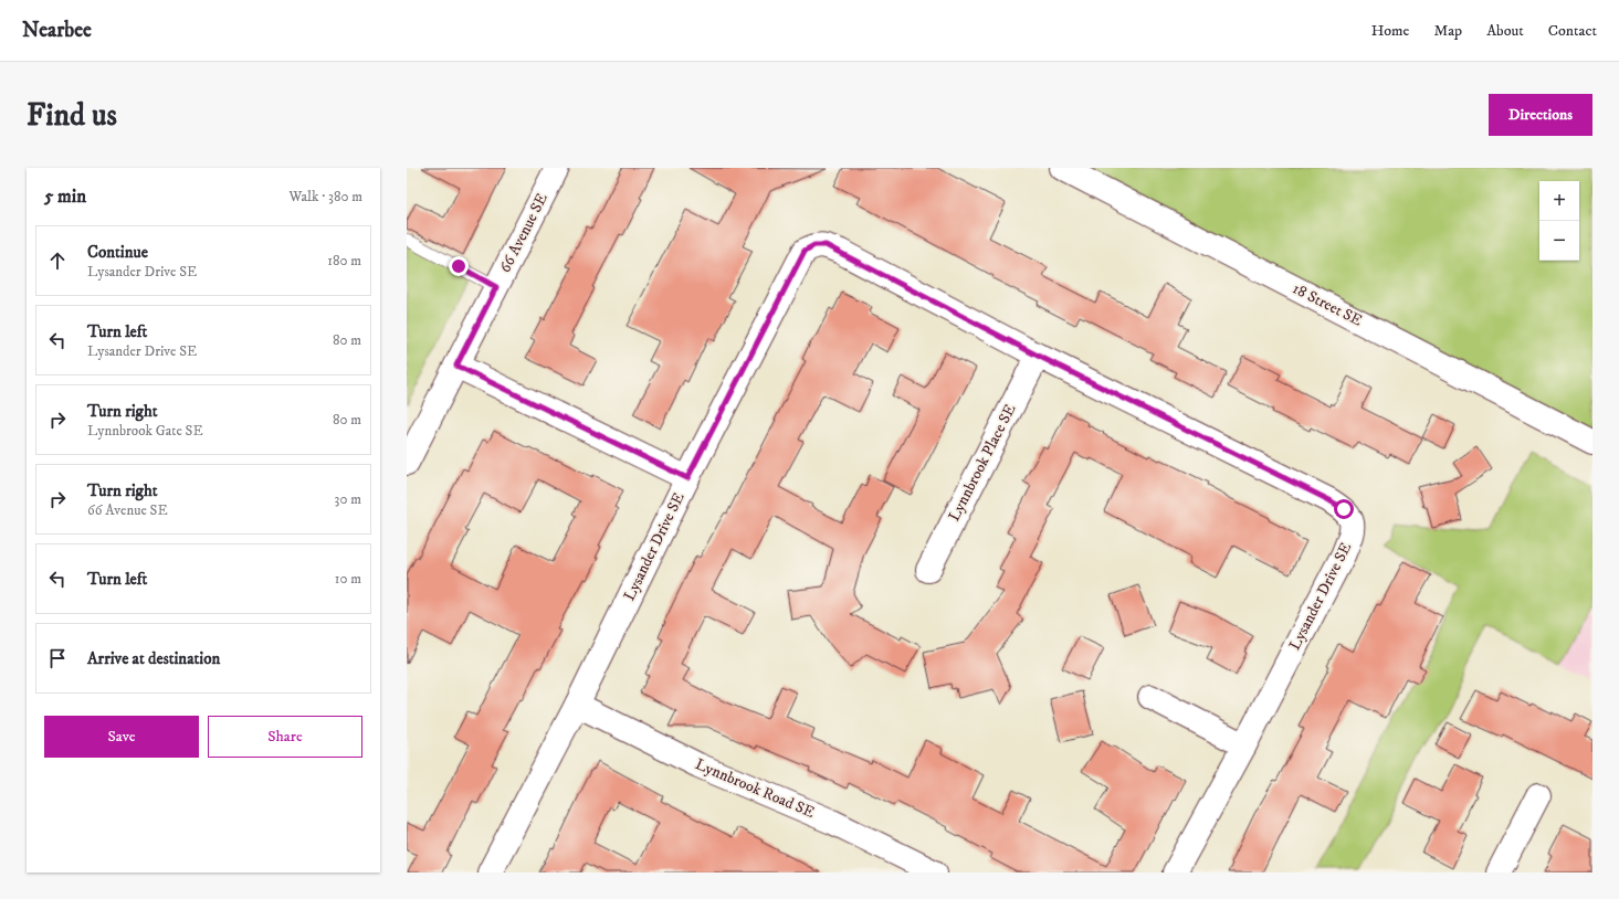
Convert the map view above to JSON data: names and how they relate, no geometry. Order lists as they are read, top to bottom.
{
  "streets": {
    "street": [
      "66 Avenue SE",
      "18 Street SE",
      "Lynnbrook Place SE",
      "Lysander Drive SE",
      "Lynnbrook Road SE"
    ]
  },
  "crossings": [
    ["Lynnbrook Place SE", "Lysander Drive SE"],
    ["Lysander Drive SE", "Lynnbrook Road SE"]
  ],
  "page": {
    "header": "Nearbee",
    "nav": [
      "Home",
      "Map",
      "About",
      "Contact"
    ],
    "buttons": [
      "Directions",
      ["Save", "Share"]
    ],
    "title": "Find us",
    "heading": ["5 min", "Walk · 380 m"],
    "map_buttons": ["+", "−"],
    "list": [
      ["Continue", "Lysander Drive SE", "180 m"],
      ["Turn left", "Lysander Drive SE", "80 m"],
      ["Turn right", "Lynnbrook Gate SE", "80 m"],
      ["Turn right", "66 Avenue SE", "30 m"],
      ["Turn left", "10 m"],
      "Arrive at destination"
    ]
  }
}
